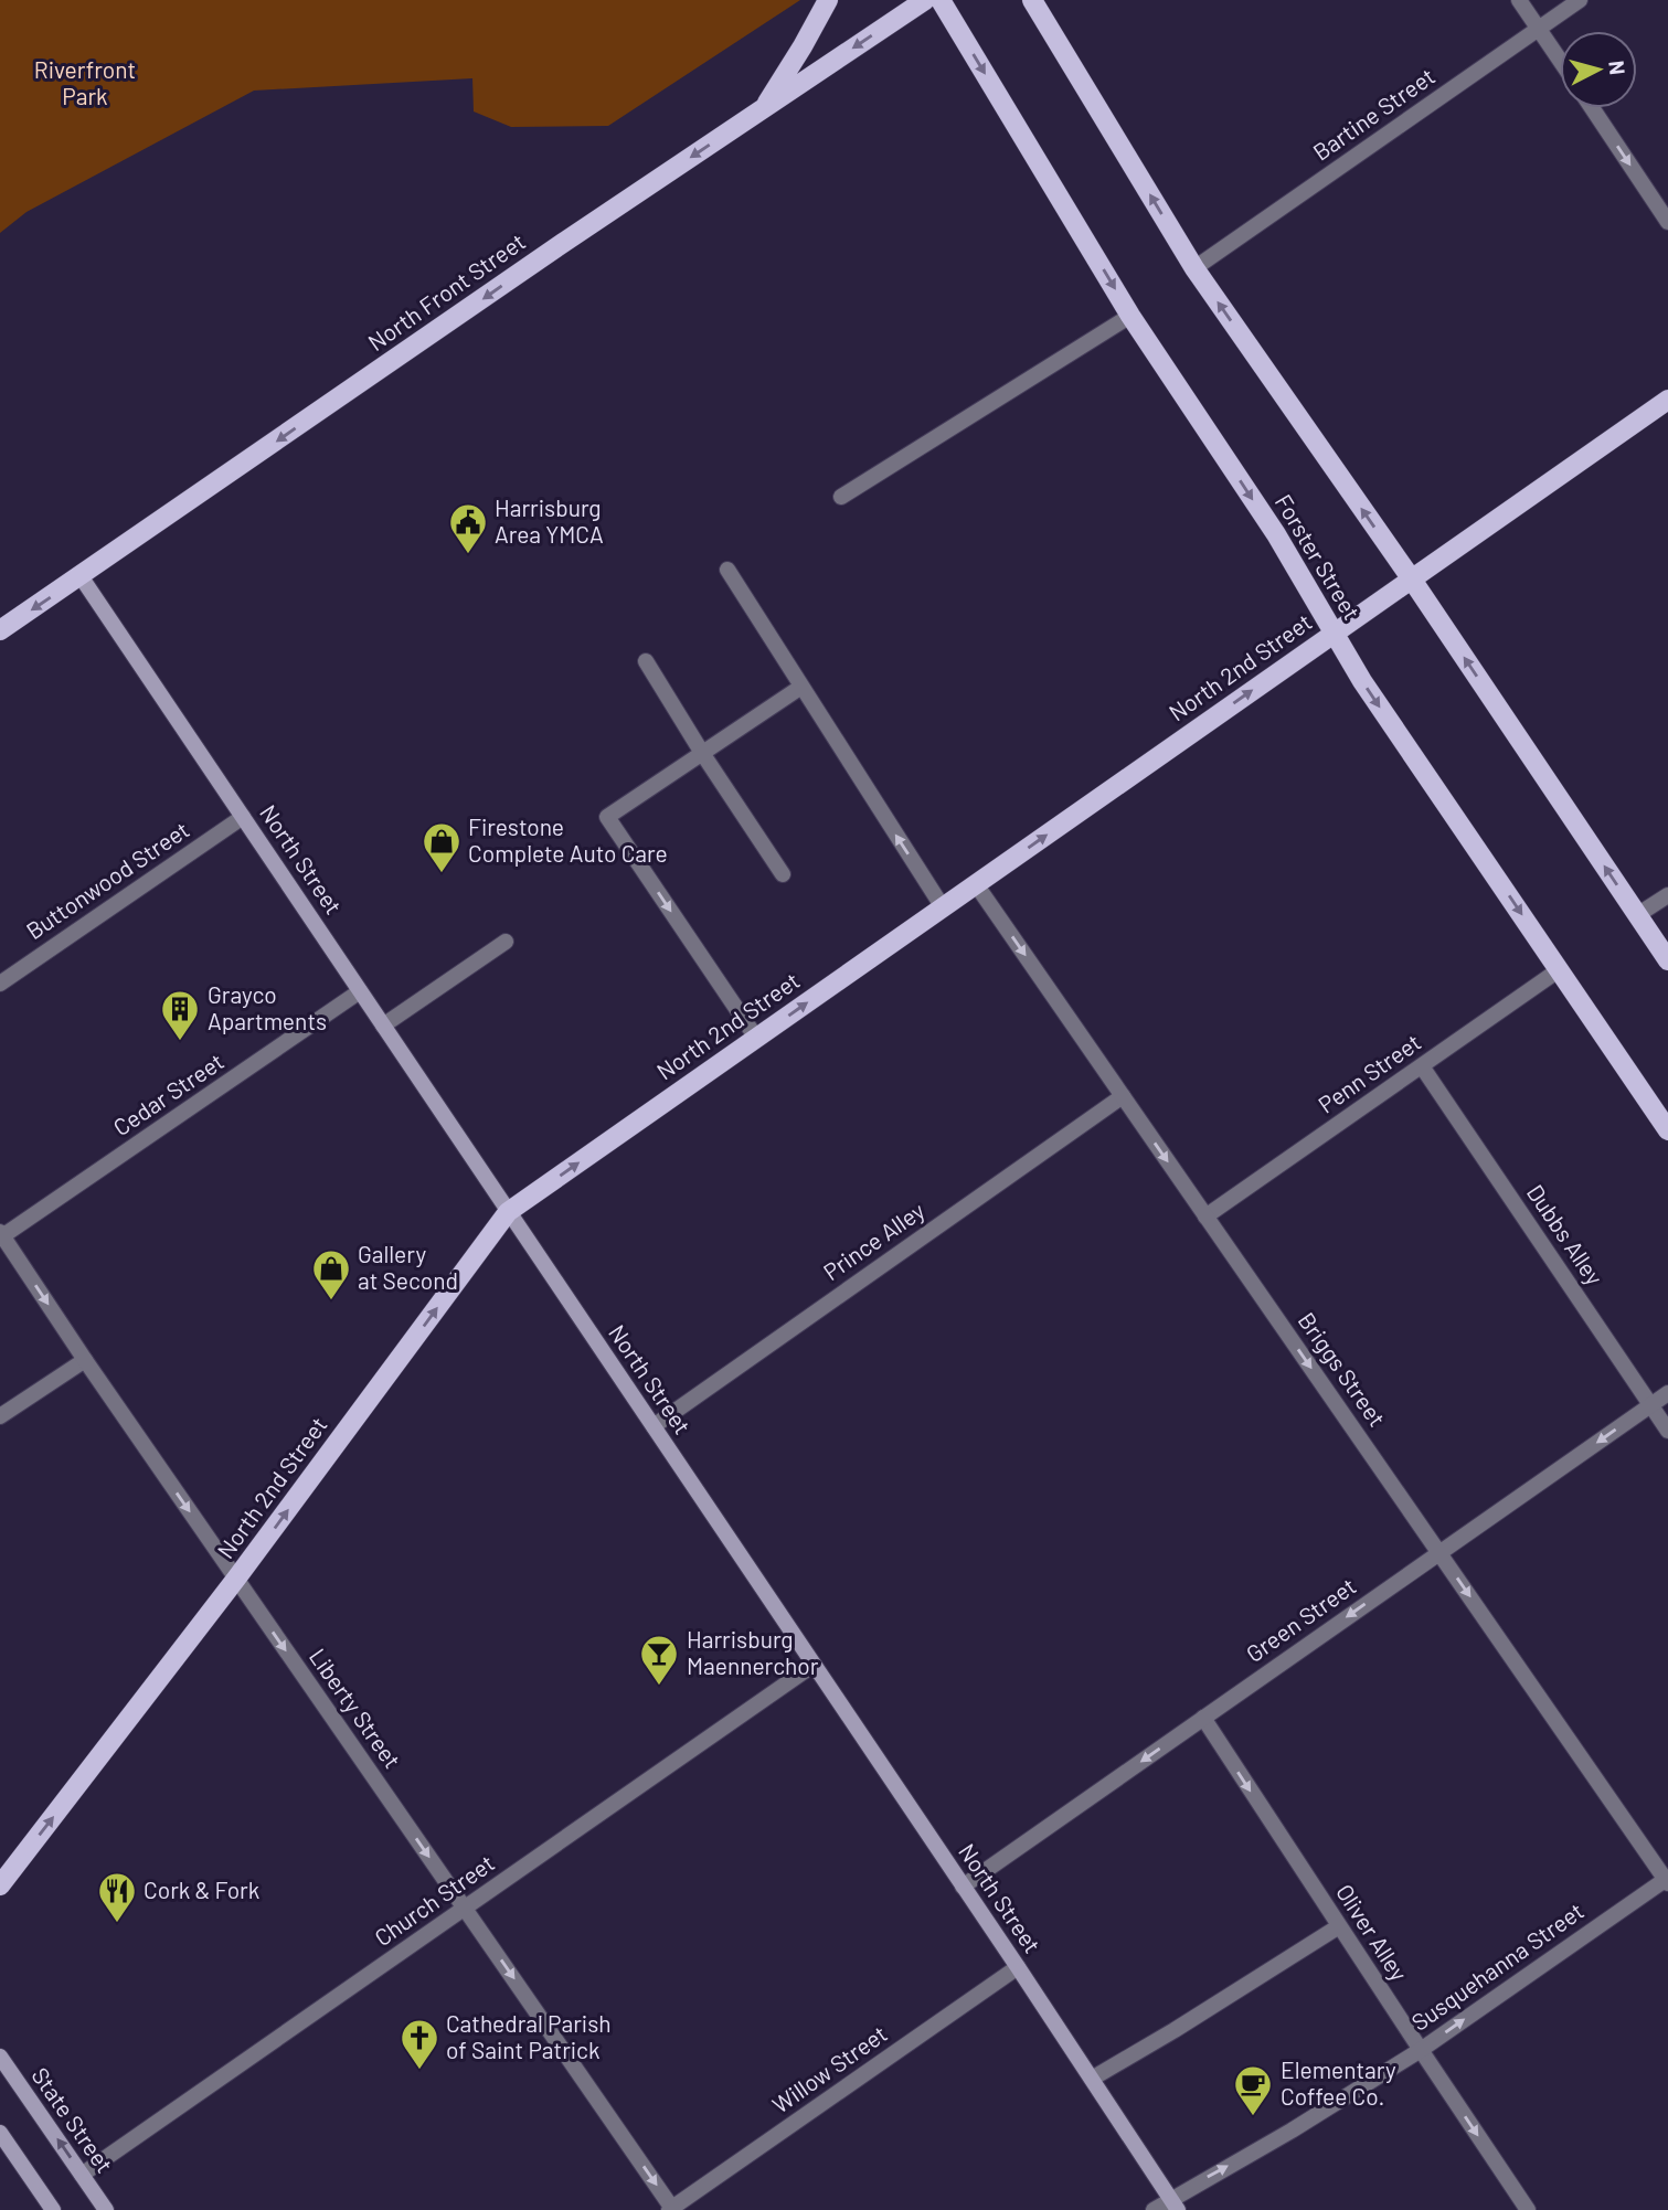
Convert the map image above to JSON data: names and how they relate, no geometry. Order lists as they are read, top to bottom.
{
  "streets": {
    "main road": ["North Front Street", "Forster Street", "North 2nd Street"],
    "street": [
      "Bartine Street",
      "North Street",
      "Buttonwood Street",
      "Penn Street",
      "Cedar Street",
      "Dubbs Alley",
      "Prince Alley",
      "Briggs Street",
      "Green Street",
      "Liberty Street",
      "Church Street",
      "Oliver Alley",
      "Susquehanna Street",
      "Willow Street",
      "State Street"
    ]
  },
  "crossings": [
    ["North Front Street", "North Street"],
    ["Forster Street", "North 2nd Street"],
    ["Forster Street", "Penn Street"],
    ["North 2nd Street", "North Street"],
    ["North 2nd Street", "Briggs Street"],
    ["North 2nd Street", "Liberty Street"],
    ["North Street", "Buttonwood Street"],
    ["North Street", "Cedar Street"],
    ["North Street", "Prince Alley"],
    ["North Street", "Green Street"],
    ["North Street", "Church Street"],
    ["North Street", "Susquehanna Street"],
    ["North Street", "Willow Street"],
    ["Penn Street", "Dubbs Alley"],
    ["Penn Street", "Briggs Street"],
    ["Cedar Street", "Liberty Street"],
    ["Dubbs Alley", "Green Street"],
    ["Prince Alley", "Briggs Street"],
    ["Briggs Street", "Green Street"],
    ["Briggs Street", "Susquehanna Street"],
    ["Green Street", "Oliver Alley"],
    ["Liberty Street", "Church Street"],
    ["Liberty Street", "Willow Street"],
    ["Church Street", "State Street"],
    ["Oliver Alley", "Susquehanna Street"]
  ],
  "one_way": [
    "North Front Street",
    "North 2nd Street",
    "Briggs Street",
    "Green Street",
    "Liberty Street",
    "Oliver Alley",
    "Susquehanna Street"
  ],
  "parks": ["Riverfront Park"],
  "places": {
    "public building": ["Harrisburg Area YMCA"],
    "shop": ["Firestone Complete Auto Care", "Gallery at Second"],
    "building": ["Grayco Apartments"],
    "bar": ["Harrisburg Maennerchor"],
    "restaurant": ["Cork & Fork"],
    "church": ["Cathedral Parish of Saint Patrick"],
    "cafe": ["Elementary Coffee Co."]
  },
  "north": "right"
}
